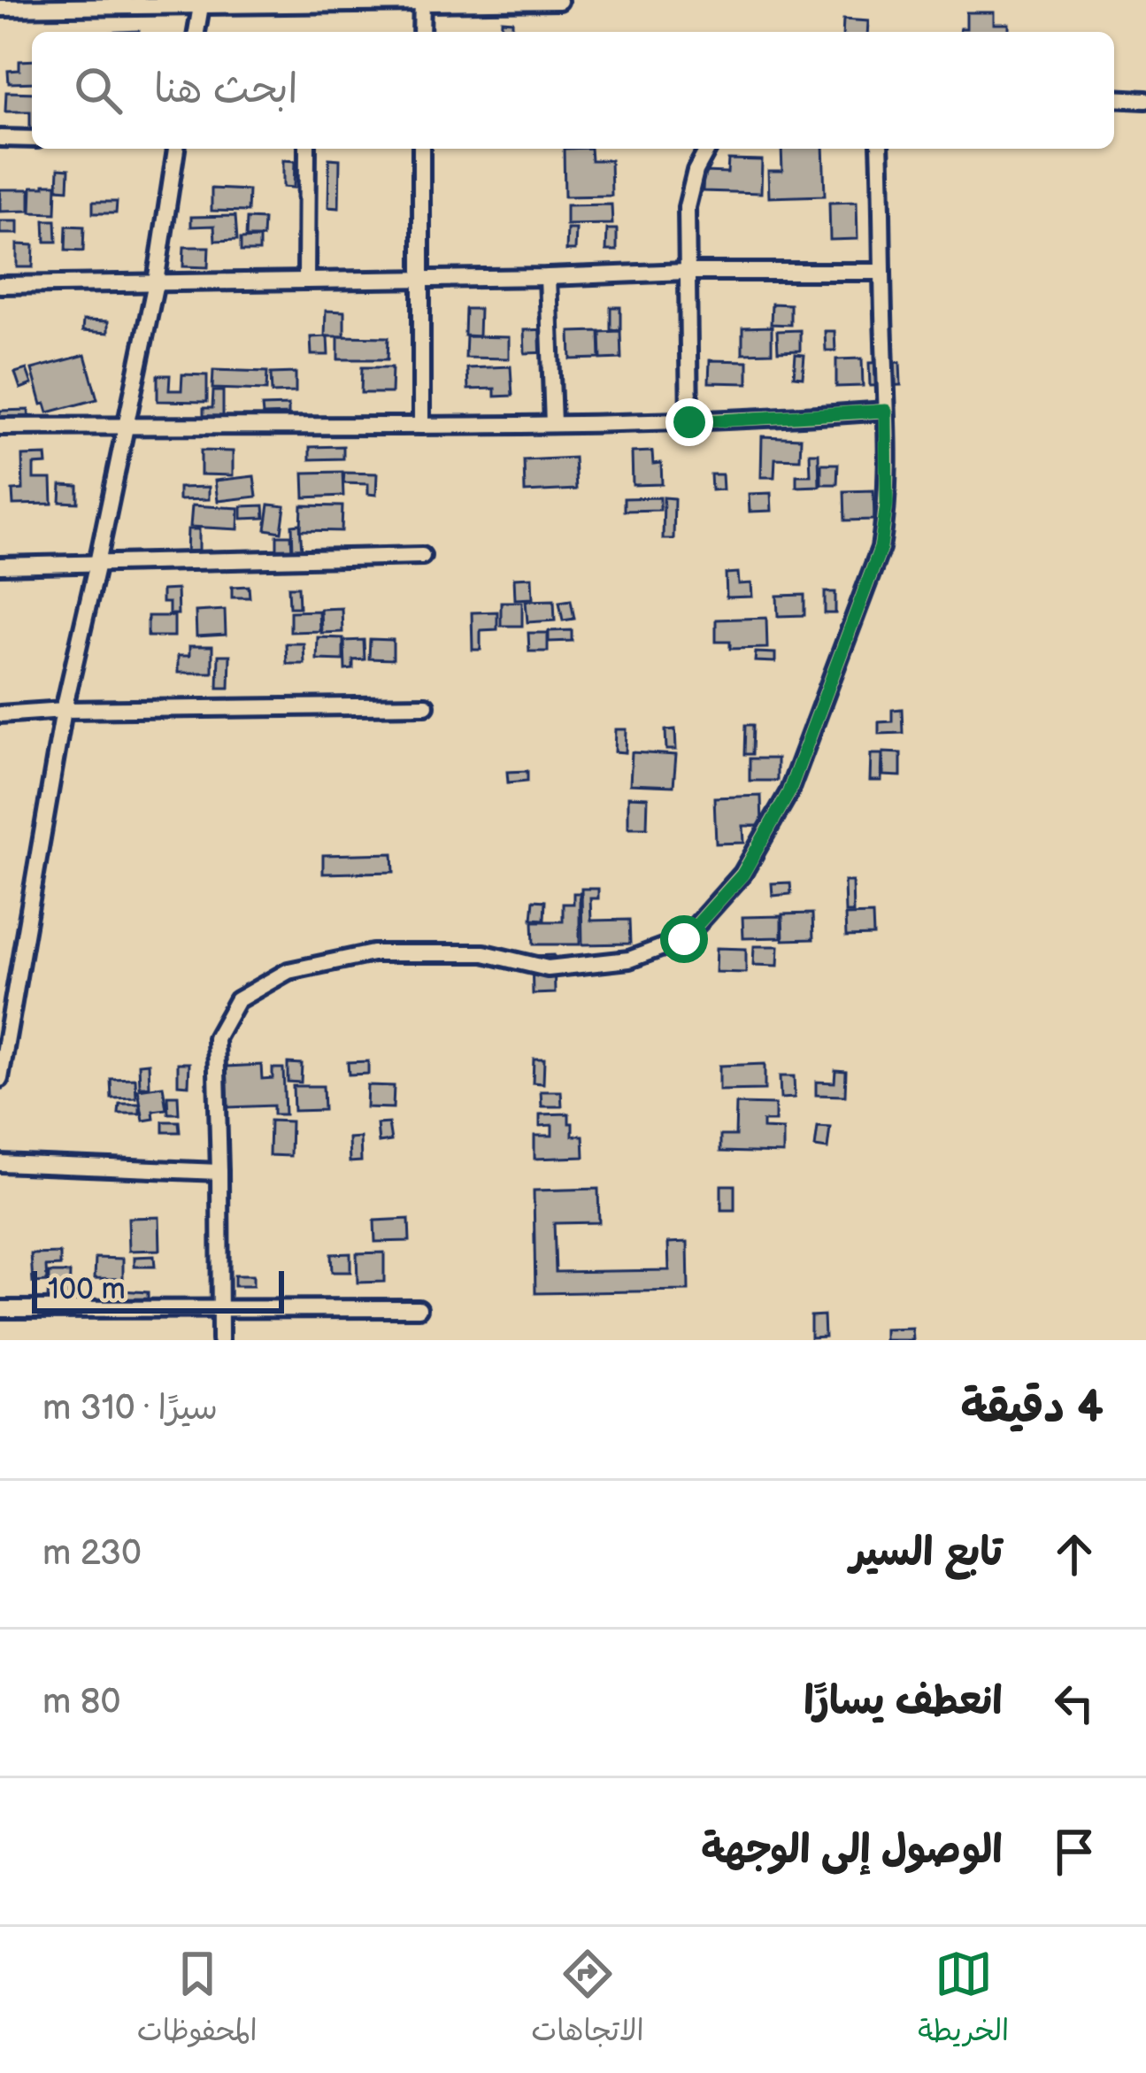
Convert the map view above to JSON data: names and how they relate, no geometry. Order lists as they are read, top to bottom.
{
  "scale_bar": "100 m",
  "page": {
    "search": "ابحث هنا",
    "scale": "100 m",
    "heading": ["4 دقيقة", "سيرًا · 310 m"],
    "list": [
      ["تابع السير", "230 m"],
      ["انعطف يسارًا", "80 m"],
      "الوصول إلى الوجهة"
    ],
    "nav": ["الخريطة", "الاتجاهات", "المحفوظات"]
  }
}
